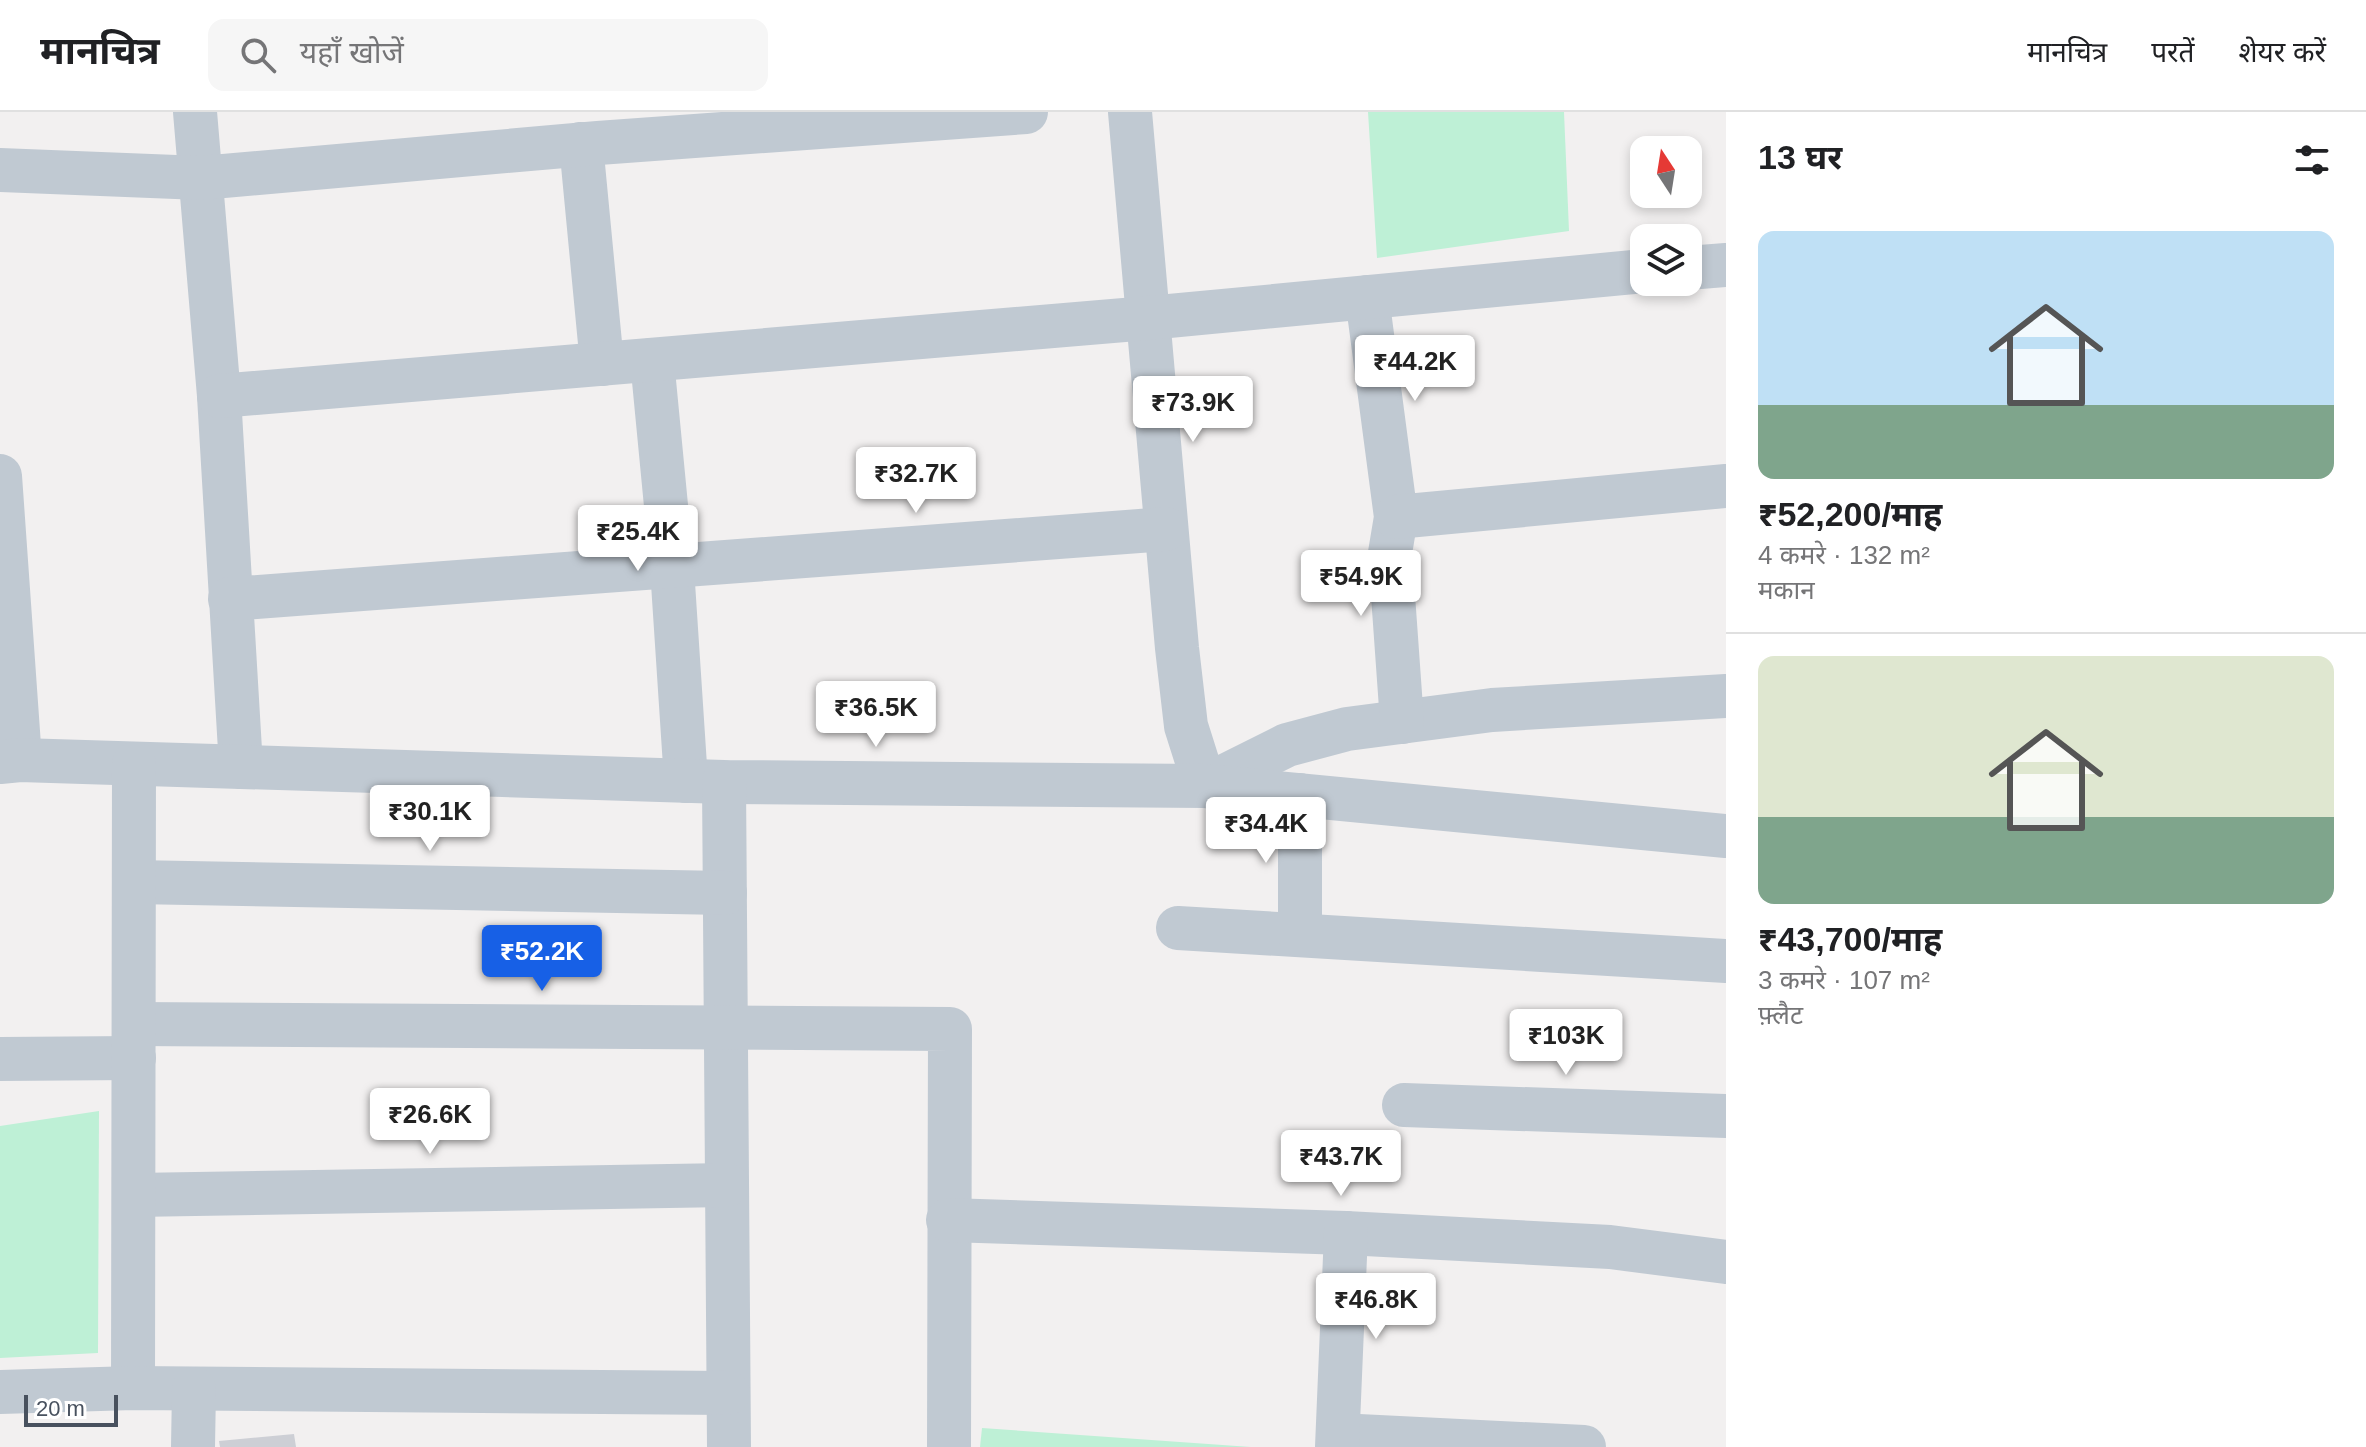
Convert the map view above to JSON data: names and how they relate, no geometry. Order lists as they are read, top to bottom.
{
  "scale_bar": "20 m",
  "north": "top",
  "page": {
    "header": "मानचित्र",
    "search": "यहाँ खोजें",
    "nav": ["मानचित्र", "परतें", "शेयर करें"],
    "heading": "13 घर",
    "list": [
      {
        "name": "₹52,200/माह",
        "note": "4 कमरे · 132 m² · मकान"
      },
      {
        "name": "₹43,700/माह",
        "note": "3 कमरे · 107 m² · फ़्लैट"
      }
    ],
    "price": [
      "₹44.2K",
      "₹73.9K",
      "₹32.7K",
      "₹25.4K",
      "₹54.9K",
      "₹36.5K",
      "₹30.1K",
      "₹34.4K",
      "₹52.2K",
      "₹103K",
      "₹26.6K",
      "₹43.7K",
      "₹46.8K"
    ],
    "scale": "20 m"
  }
}
